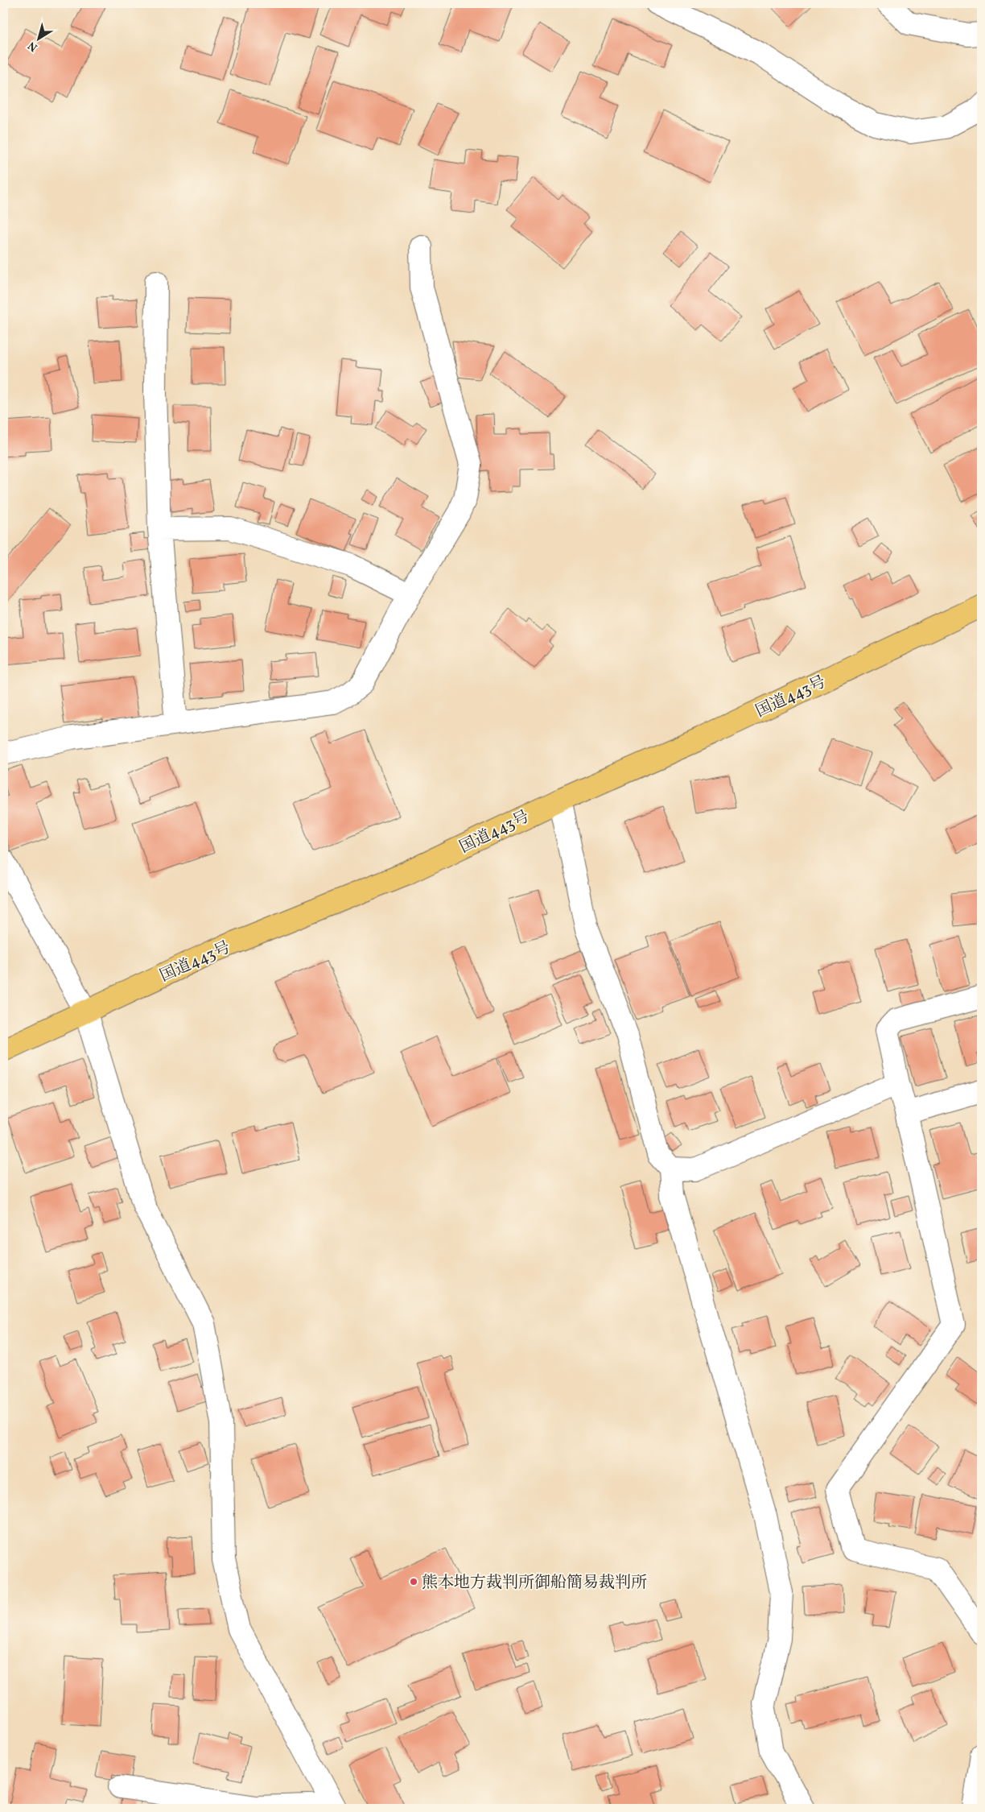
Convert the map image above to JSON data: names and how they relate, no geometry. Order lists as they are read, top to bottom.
{
  "streets": {
    "highway": ["国道443号"]
  },
  "places": ["熊本地方裁判所御船簡易裁判所"],
  "north": "bottom left"
}
